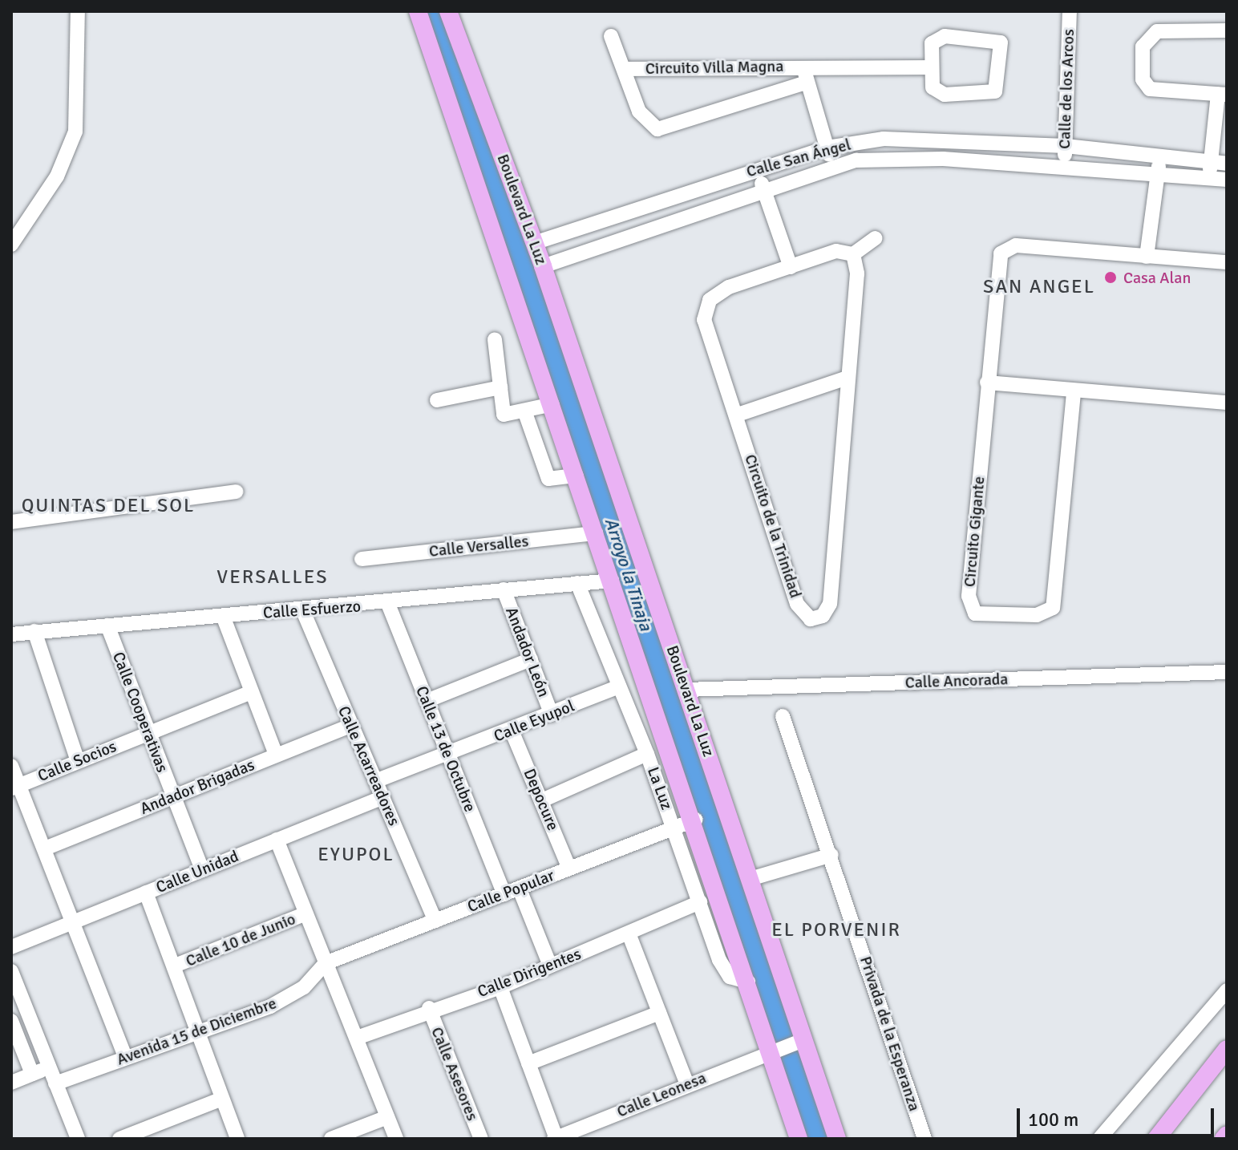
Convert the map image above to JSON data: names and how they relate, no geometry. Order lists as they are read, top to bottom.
{
  "streets": {
    "main road": ["Boulevard La Luz"],
    "street": [
      "Circuito Villa Magna",
      "Calle de los Arcos",
      "Calle San Ángel",
      "Circuito de la Trinidad",
      "Circuito Gigante",
      "Calle Versalles",
      "Calle Esfuerzo",
      "Andador León",
      "Calle Ancorada",
      "Calle Cooperativas",
      "Calle Eyupol",
      "Calle 13 de Octubre",
      "Calle Socios",
      "Calle Acarreadores",
      "Andador Brigadas",
      "La Luz",
      "Depocure",
      "Calle Unidad",
      "Calle Popular",
      "Calle 10 de Junio",
      "Calle Dirigentes",
      "Avenida 15 de Diciembre",
      "Privada de la Esperanza",
      "Calle Asesores",
      "Calle Leonesa"
    ]
  },
  "crossings": [
    ["Circuito Villa Magna", "Calle San Ángel"],
    ["Calle de los Arcos", "Calle San Ángel"],
    ["Calle San Ángel", "Boulevard La Luz"],
    ["Boulevard La Luz", "Calle Versalles"],
    ["Boulevard La Luz", "Calle Esfuerzo"],
    ["Boulevard La Luz", "Calle Ancorada"],
    ["Boulevard La Luz", "La Luz"],
    ["Boulevard La Luz", "Calle Popular"],
    ["Boulevard La Luz", "Calle Leonesa"],
    ["Calle Esfuerzo", "Andador León"],
    ["Calle Esfuerzo", "Calle Cooperativas"],
    ["Calle Esfuerzo", "Calle 13 de Octubre"],
    ["Calle Esfuerzo", "Calle Acarreadores"],
    ["Calle Esfuerzo", "La Luz"],
    ["Andador León", "Calle Eyupol"],
    ["Calle Cooperativas", "Calle Socios"],
    ["Calle Cooperativas", "Andador Brigadas"],
    ["Calle Cooperativas", "Calle Unidad"],
    ["Calle Eyupol", "Calle 13 de Octubre"],
    ["Calle Eyupol", "Calle Acarreadores"],
    ["Calle Eyupol", "La Luz"],
    ["Calle Eyupol", "Depocure"],
    ["Calle 13 de Octubre", "Calle Popular"],
    ["Calle Acarreadores", "Andador Brigadas"],
    ["Calle Acarreadores", "Calle Unidad"],
    ["Calle Acarreadores", "Calle Popular"],
    ["La Luz", "Calle Popular"],
    ["La Luz", "Calle Dirigentes"],
    ["Depocure", "Calle Popular"],
    ["Calle Popular", "Avenida 15 de Diciembre"],
    ["Calle Dirigentes", "Calle Asesores"]
  ],
  "districts": [
    "SAN ANGEL",
    "QUINTAS DEL SOL",
    "VERSALLES",
    "EYUPOL",
    "EL PORVENIR"
  ],
  "water": ["Arroyo la Tinaja"],
  "places": ["Casa Alan"],
  "scale_bar": "100 m"
}
